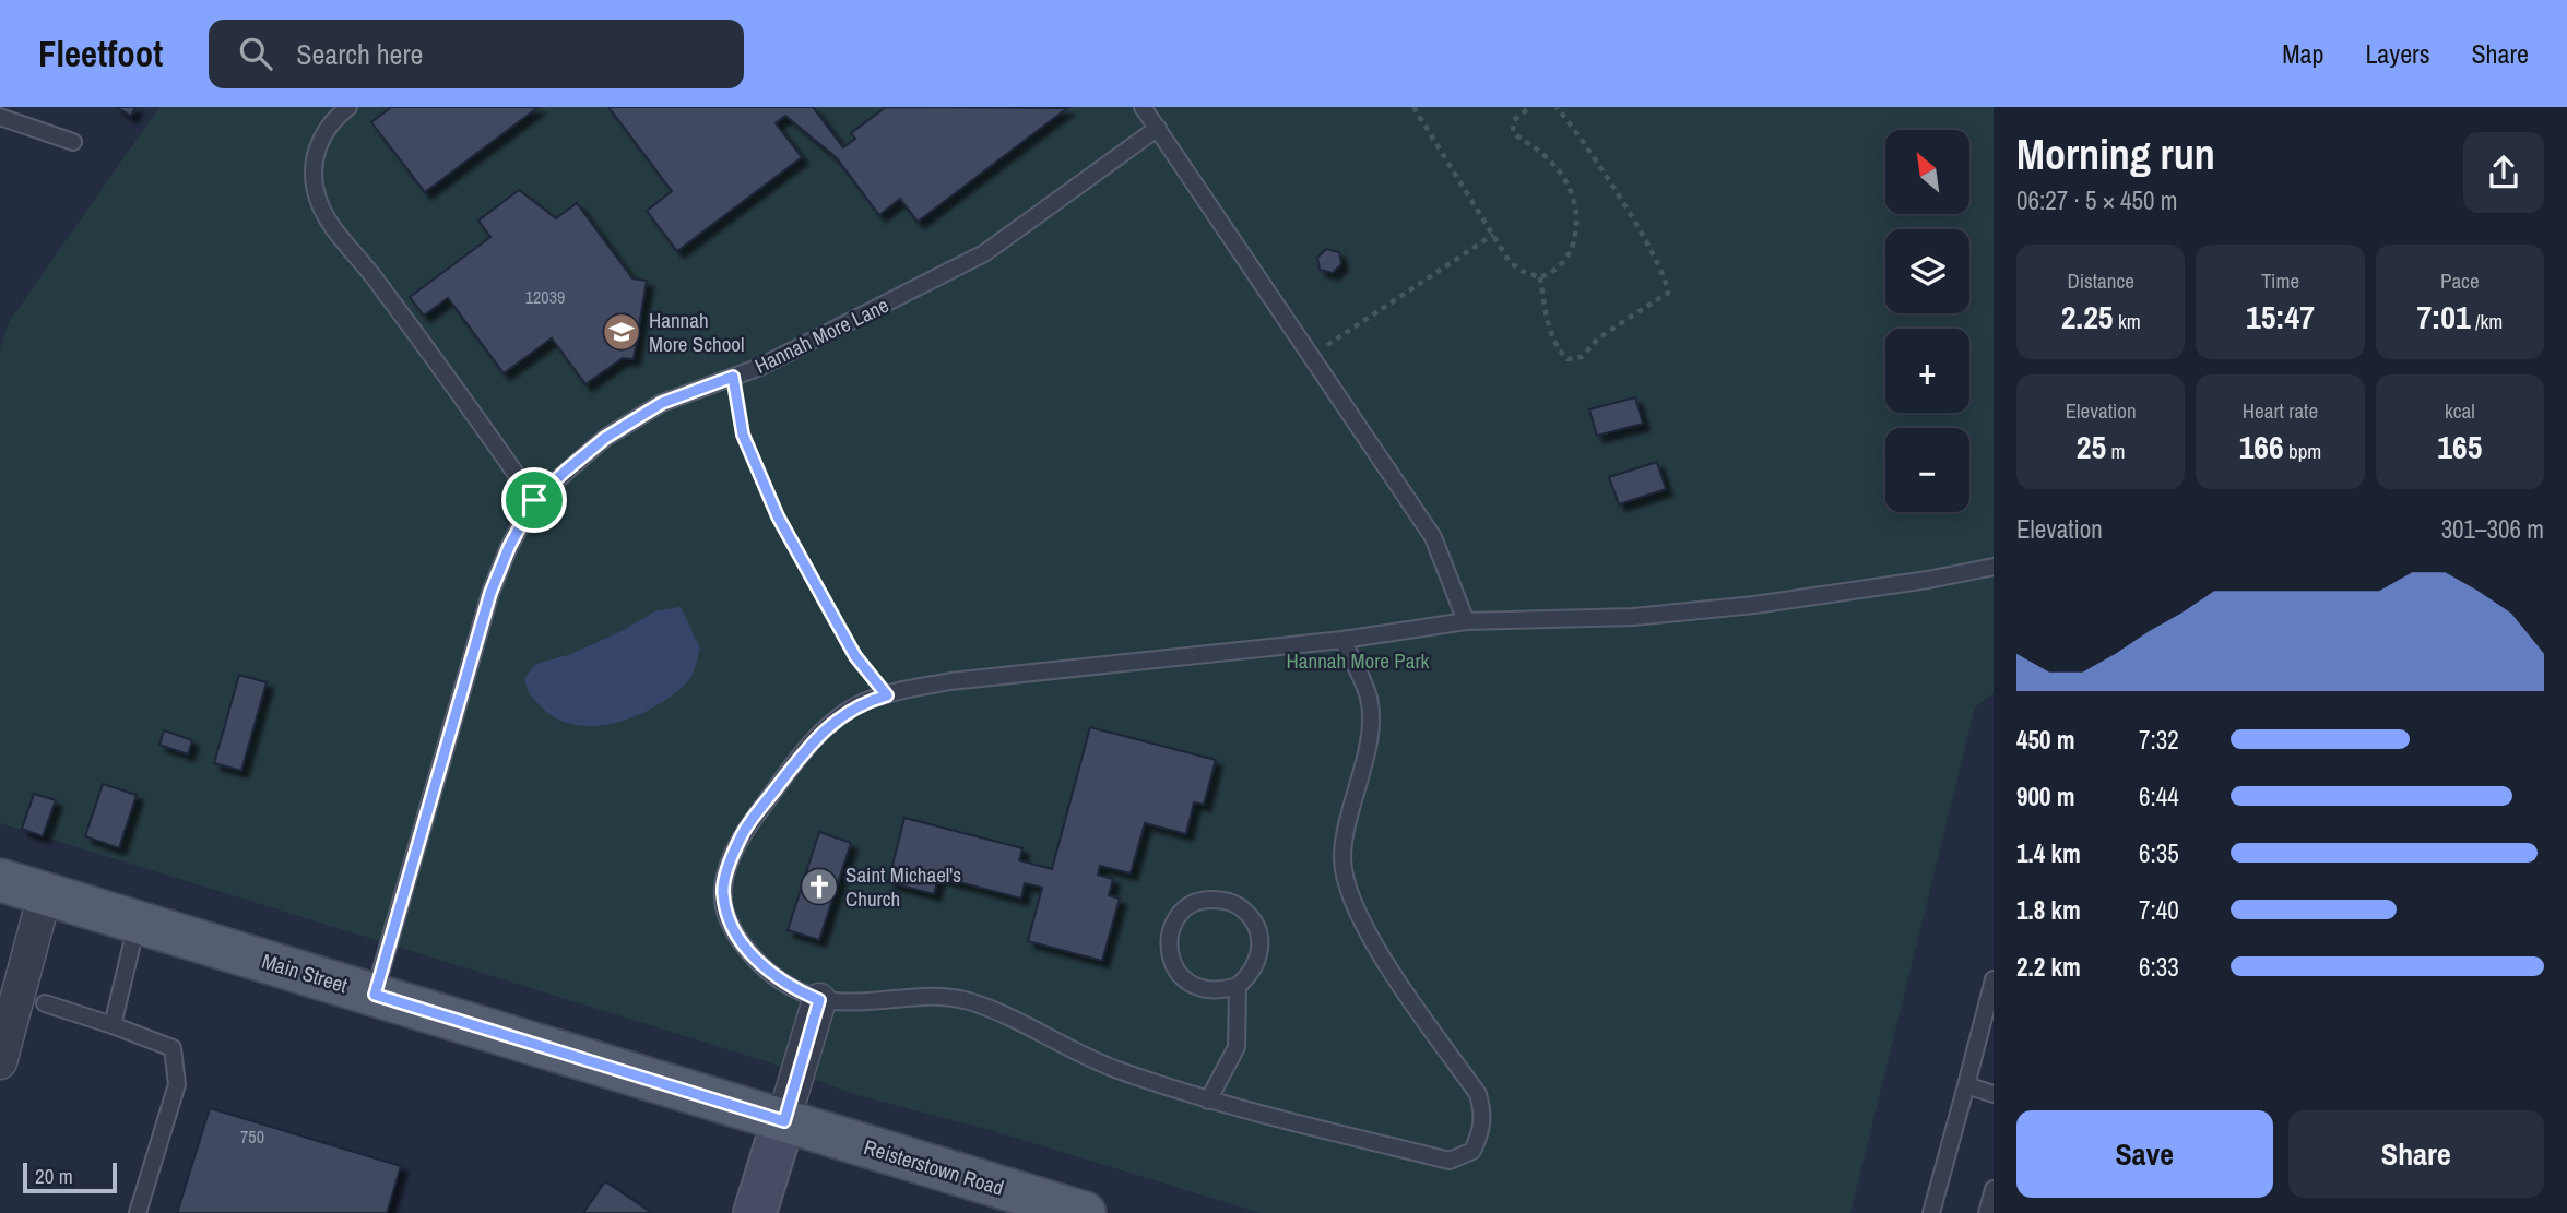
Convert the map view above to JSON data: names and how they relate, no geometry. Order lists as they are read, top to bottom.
{
  "streets": {
    "main road": ["Main Street", "Reisterstown Road"],
    "lane": ["Hannah More Lane"]
  },
  "crossings": [
    ["Hannah More Lane", "Main Street"],
    ["Main Street", "Reisterstown Road"]
  ],
  "parks": ["Hannah More Park"],
  "places": {
    "school or university": ["Hannah More School"],
    "church": ["Saint Michael's Church"]
  },
  "house_numbers": ["12039", "750"],
  "scale_bar": "20 m",
  "north": "top left",
  "page": {
    "header": "Fleetfoot",
    "search": "Search here",
    "nav": ["Map", "Layers", "Share"],
    "heading": ["Morning run", "06:27 · 5 × 450 m"],
    "map_buttons": ["+", "−"],
    "stats": [
      ["Distance", "2.25 km"],
      ["Time", "15:47"],
      ["Pace", "7:01 /km"],
      ["Elevation", "25 m"],
      ["Heart rate", "166 bpm"],
      ["kcal", "165"]
    ],
    "chart": ["Elevation", "301–306 m"],
    "list": [
      {
        "name": "450 m",
        "note": "7:32"
      },
      {
        "name": "900 m",
        "note": "6:44"
      },
      {
        "name": "1.4 km",
        "note": "6:35"
      },
      {
        "name": "1.8 km",
        "note": "7:40"
      },
      {
        "name": "2.2 km",
        "note": "6:33"
      }
    ],
    "buttons": ["Save", "Share"],
    "scale": "20 m"
  }
}
